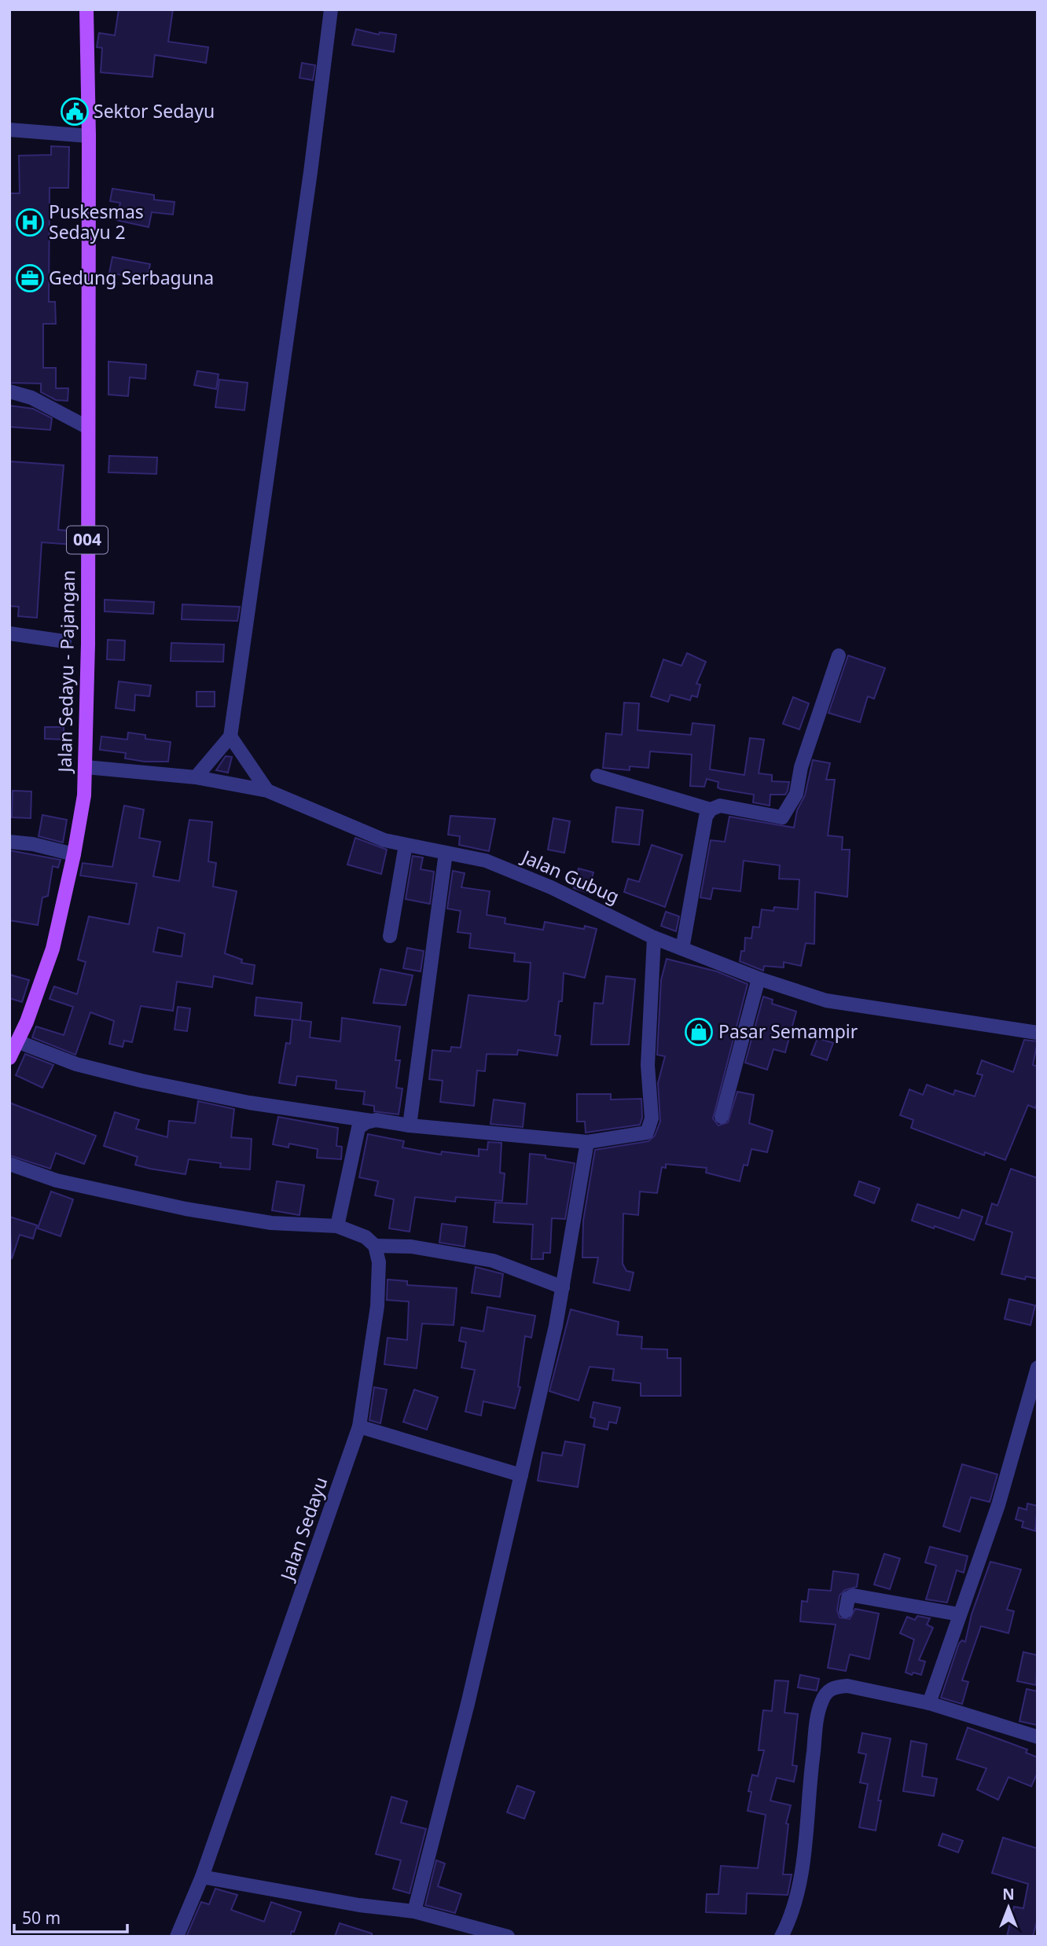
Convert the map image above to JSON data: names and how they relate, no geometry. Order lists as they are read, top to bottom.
{
  "streets": {
    "main road": ["004", "Jalan Sedayu - Pajangan"],
    "street": ["Jalan Gubug", "Jalan Sedayu"]
  },
  "crossings": [
    ["Jalan Sedayu - Pajangan", "Jalan Gubug"]
  ],
  "places": {
    "public building": ["Sektor Sedayu"],
    "hospital": ["Puskesmas Sedayu 2"],
    "office": ["Gedung Serbaguna"],
    "shop": ["Pasar Semampir"]
  },
  "scale_bar": "50 m",
  "north": "top"
}
